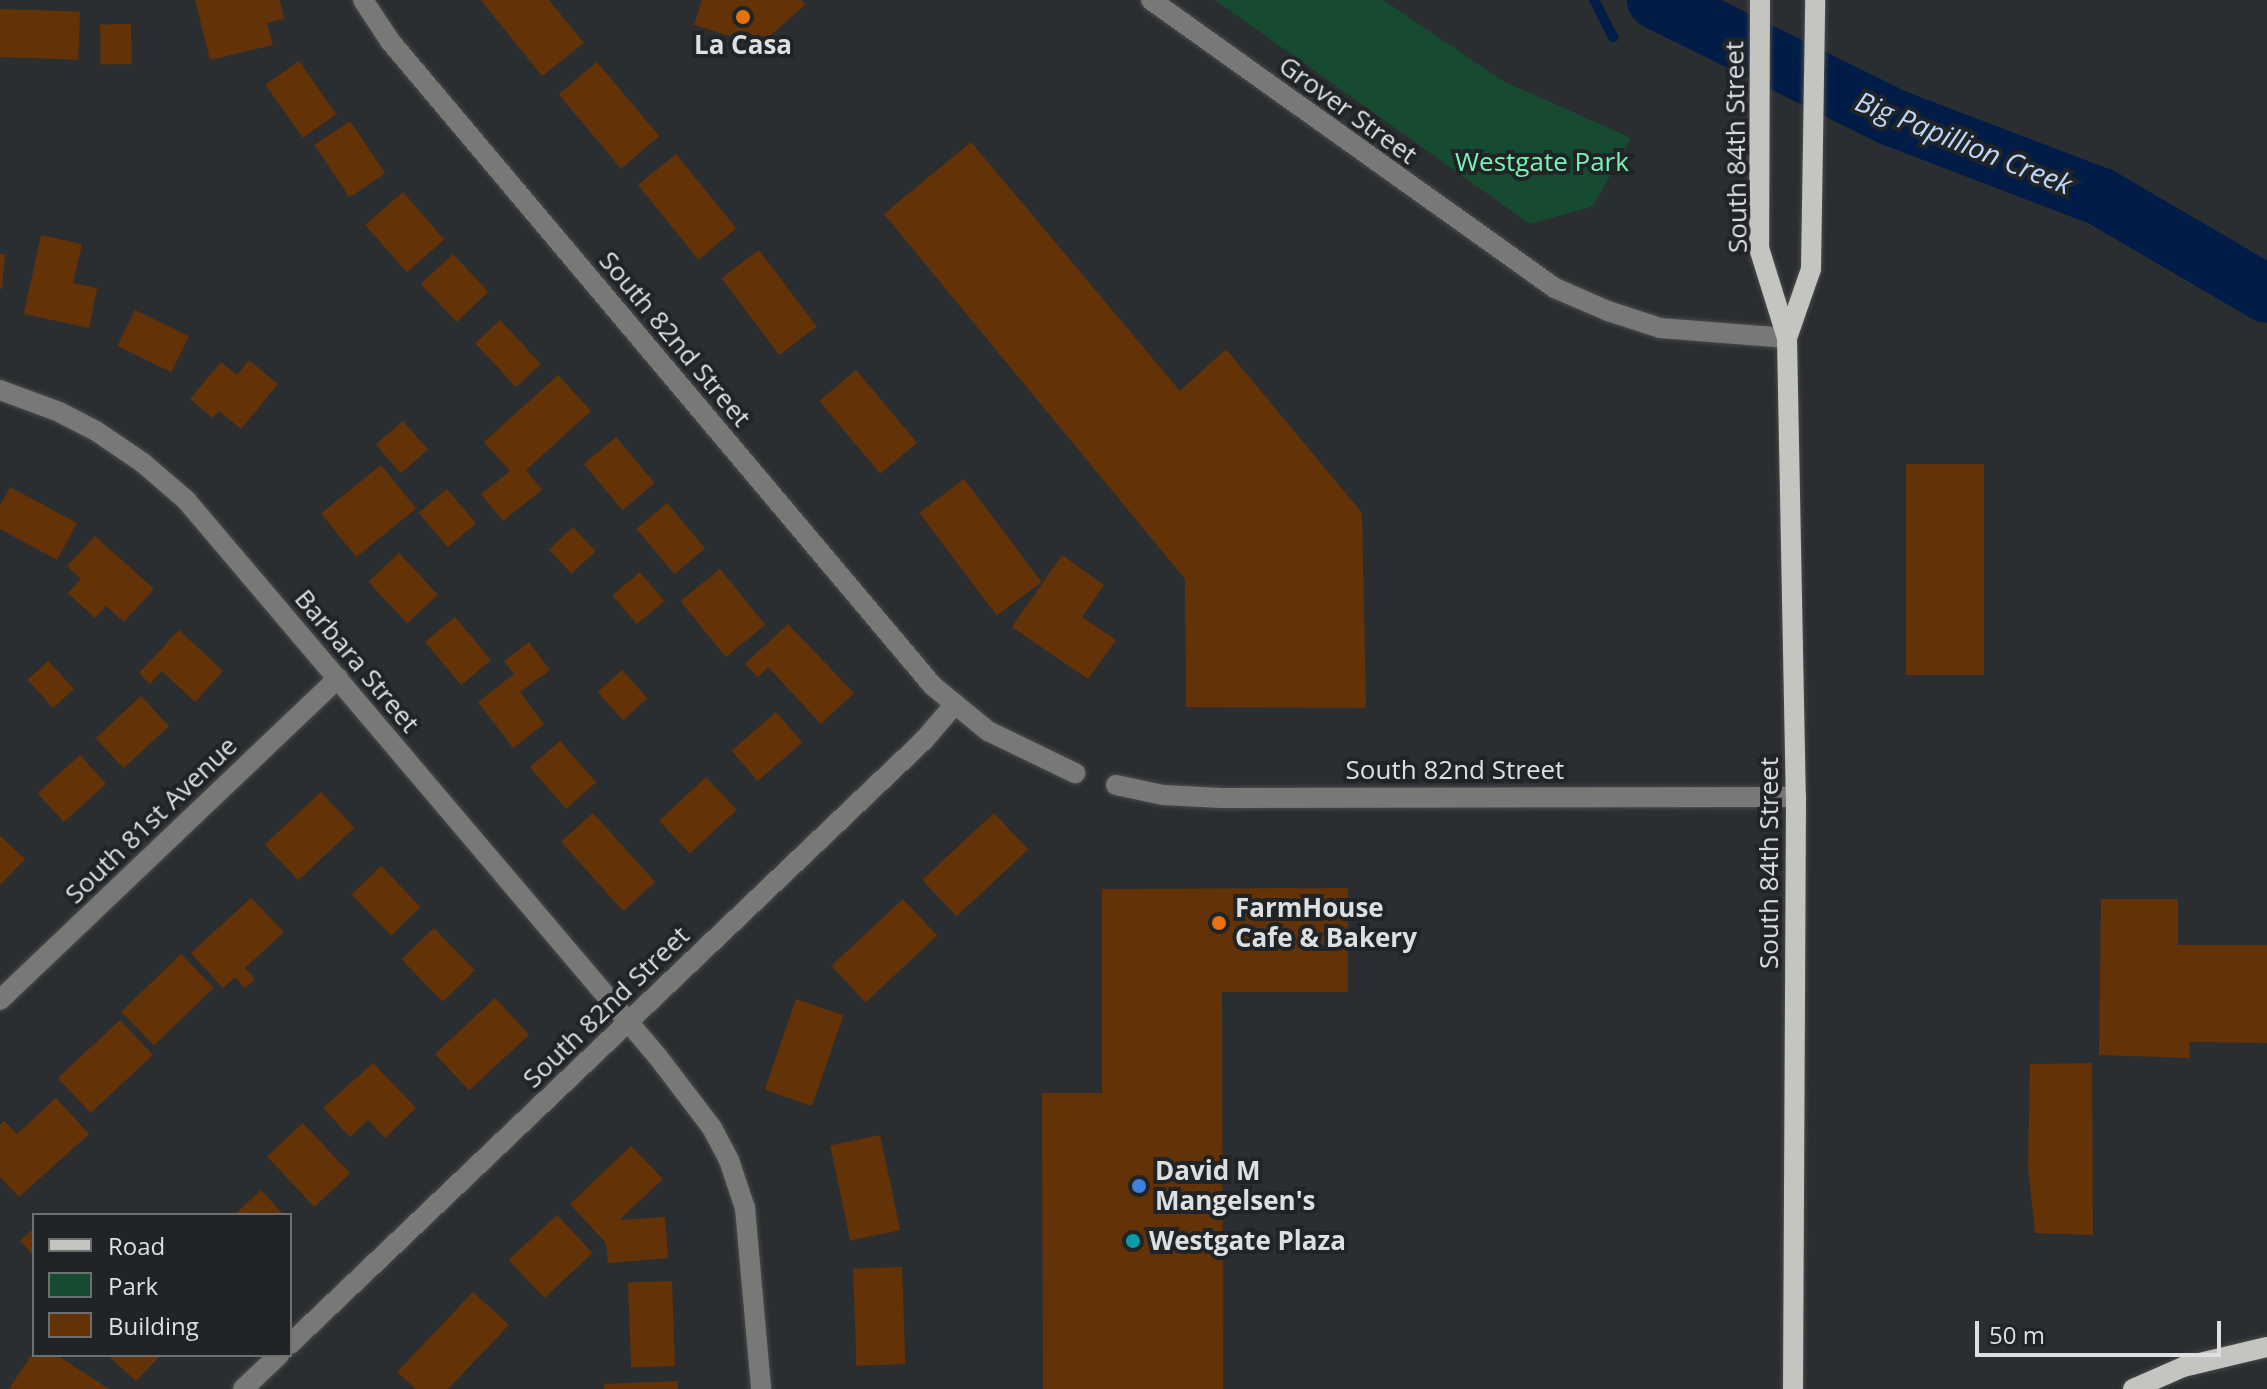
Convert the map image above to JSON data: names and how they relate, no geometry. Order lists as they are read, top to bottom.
{
  "streets": {
    "main road": ["South 84th Street"],
    "street": [
      "Grover Street",
      "South 82nd Street",
      "Barbara Street",
      "South 81st Avenue"
    ]
  },
  "crossings": [
    ["Grover Street", "South 84th Street"],
    ["South 84th Street", "South 82nd Street"],
    ["South 82nd Street", "Barbara Street"],
    ["Barbara Street", "South 81st Avenue"]
  ],
  "water": ["Big Papillion Creek"],
  "parks": ["Westgate Park"],
  "places": [
    "La Casa",
    "FarmHouse Cafe & Bakery",
    "David M Mangelsen's",
    "Westgate Plaza"
  ],
  "legend": ["Road", "Park", "Building"],
  "scale_bar": "50 m"
}
